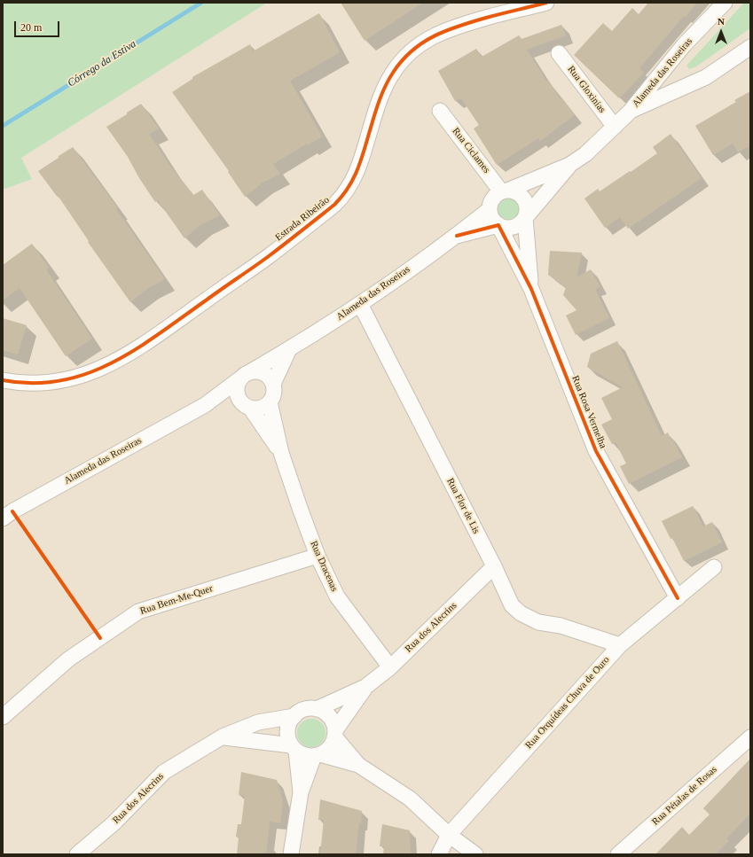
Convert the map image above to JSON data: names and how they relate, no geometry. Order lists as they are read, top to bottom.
{
  "streets": {
    "street": [
      "Alameda das Roseiras",
      "Rua Gloxinias",
      "Rua Ciclames",
      "Estrada Ribeirão",
      "Rua Rosa Vermelha",
      "Rua Flor de Lis",
      "Rua Dracenas",
      "Rua Bem-Me-Quer",
      "Rua dos Alecrins",
      "Rua Orquídeas Chuva de Ouro",
      "Rua Pétalas de Rosas"
    ]
  },
  "crossings": [
    ["Alameda das Roseiras", "Rua Gloxinias"],
    ["Alameda das Roseiras", "Rua Ciclames"],
    ["Alameda das Roseiras", "Rua Rosa Vermelha"],
    ["Alameda das Roseiras", "Rua Flor de Lis"],
    ["Alameda das Roseiras", "Rua Dracenas"],
    ["Rua Ciclames", "Rua Rosa Vermelha"],
    ["Rua Rosa Vermelha", "Rua Orquídeas Chuva de Ouro"],
    ["Rua Flor de Lis", "Rua dos Alecrins"],
    ["Rua Flor de Lis", "Rua Orquídeas Chuva de Ouro"],
    ["Rua Dracenas", "Rua Bem-Me-Quer"],
    ["Rua Dracenas", "Rua dos Alecrins"]
  ],
  "water": ["Córrego da Estiva"],
  "scale_bar": "20 m",
  "north": "top"
}
